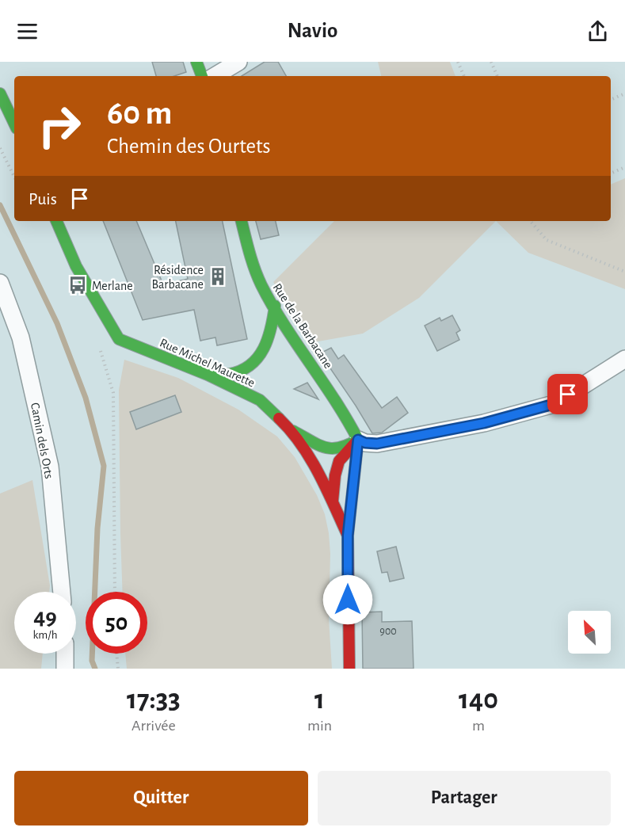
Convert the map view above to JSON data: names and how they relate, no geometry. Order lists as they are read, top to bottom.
{
  "streets": {
    "main road": ["Rue de la Barbacane", "Rue Michel Maurette"],
    "street": ["Camin dels Orts"]
  },
  "places": {
    "building": ["Résidence Barbacane"],
    "bus stop": ["Merlane"]
  },
  "house_numbers": ["900"],
  "north": "top left",
  "page": {
    "header": "Navio",
    "turn": ["60 m", "Chemin des Ourtets"],
    "then": "Puis",
    "speed": "49 km/h",
    "limit": "50",
    "eta": [
      "17:33",
      "Arrivée",
      "1",
      "min",
      "140",
      "m"
    ],
    "buttons": ["Quitter", "Partager"]
  }
}
